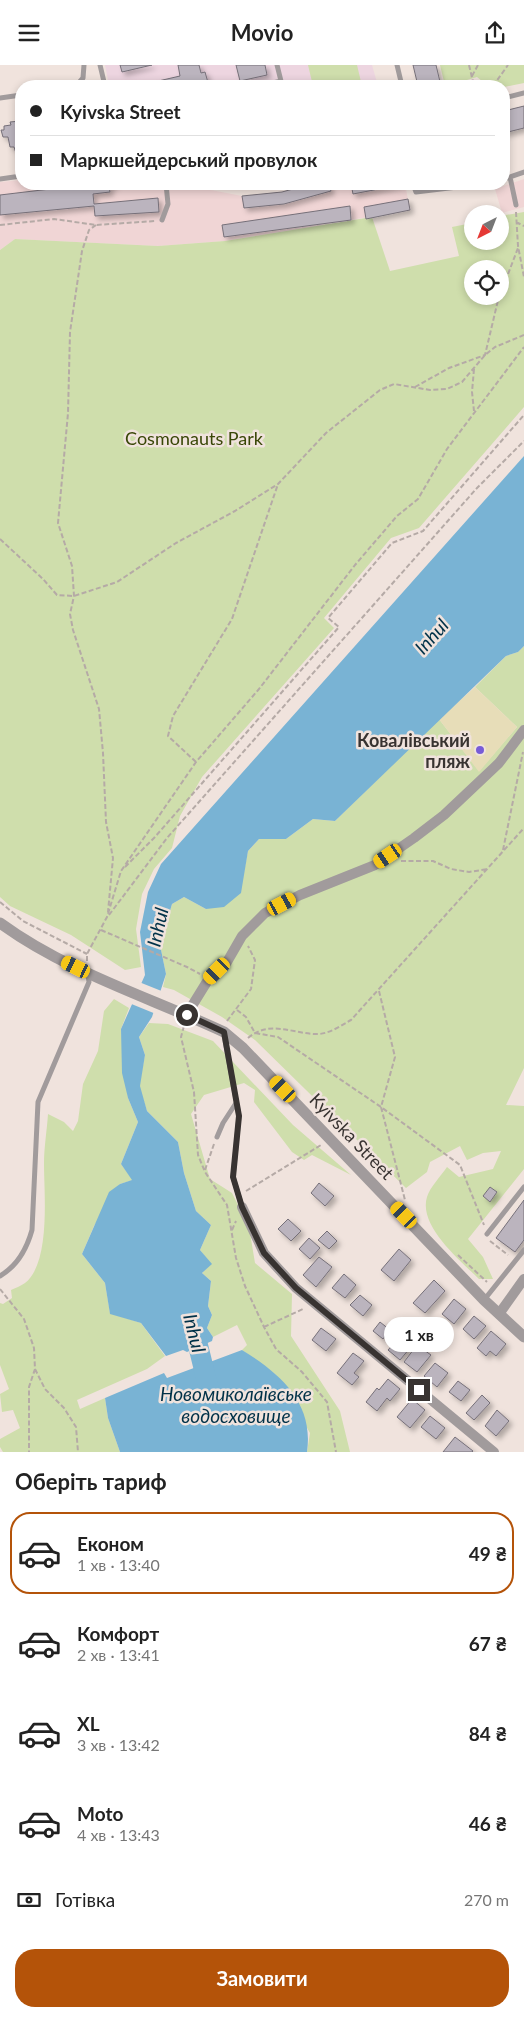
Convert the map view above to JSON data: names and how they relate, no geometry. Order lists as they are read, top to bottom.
{
  "streets": {
    "street": ["Kyivska Street"]
  },
  "water": ["Inhul", "Новомиколаївське водосховище"],
  "parks": ["Cosmonauts Park"],
  "places": ["Ковалівський пляж"],
  "north": "bottom left",
  "page": {
    "header": "Movio",
    "banner": ["Kyivska Street", "Маркшейдерський провулок"],
    "bubble": "1 хв",
    "heading": "Оберіть тариф",
    "list": [
      {
        "name": "Економ",
        "note": "1 хв · 13:40",
        "value": "49 ₴"
      },
      {
        "name": "Комфорт",
        "note": "2 хв · 13:41",
        "value": "67 ₴"
      },
      {
        "name": "XL",
        "note": "3 хв · 13:42",
        "value": "84 ₴"
      },
      {
        "name": "Moto",
        "note": "4 хв · 13:43",
        "value": "46 ₴"
      }
    ],
    "pay": ["Готівка", "270 m"],
    "buttons": "Замовити"
  }
}
